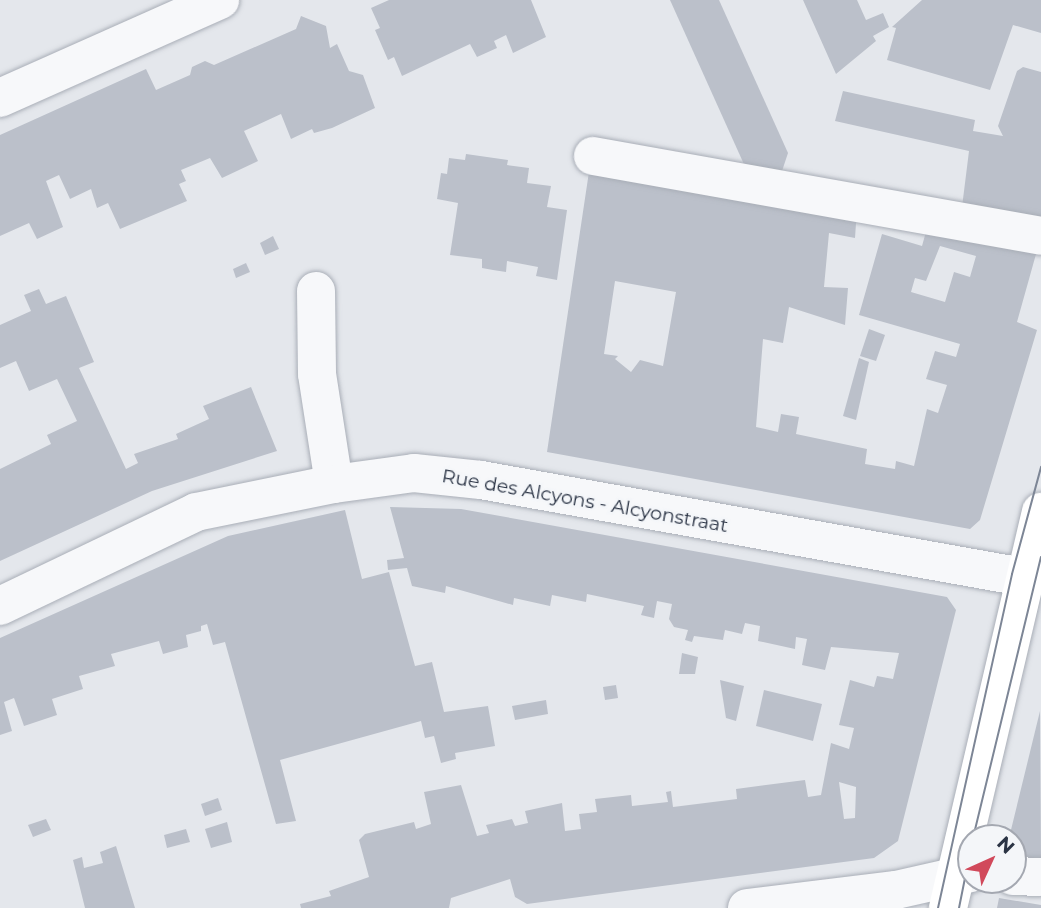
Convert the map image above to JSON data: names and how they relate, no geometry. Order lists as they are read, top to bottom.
{
  "streets": {
    "street": ["Rue des Alcyons - Alcyonstraat"]
  },
  "north": "top right"
}
